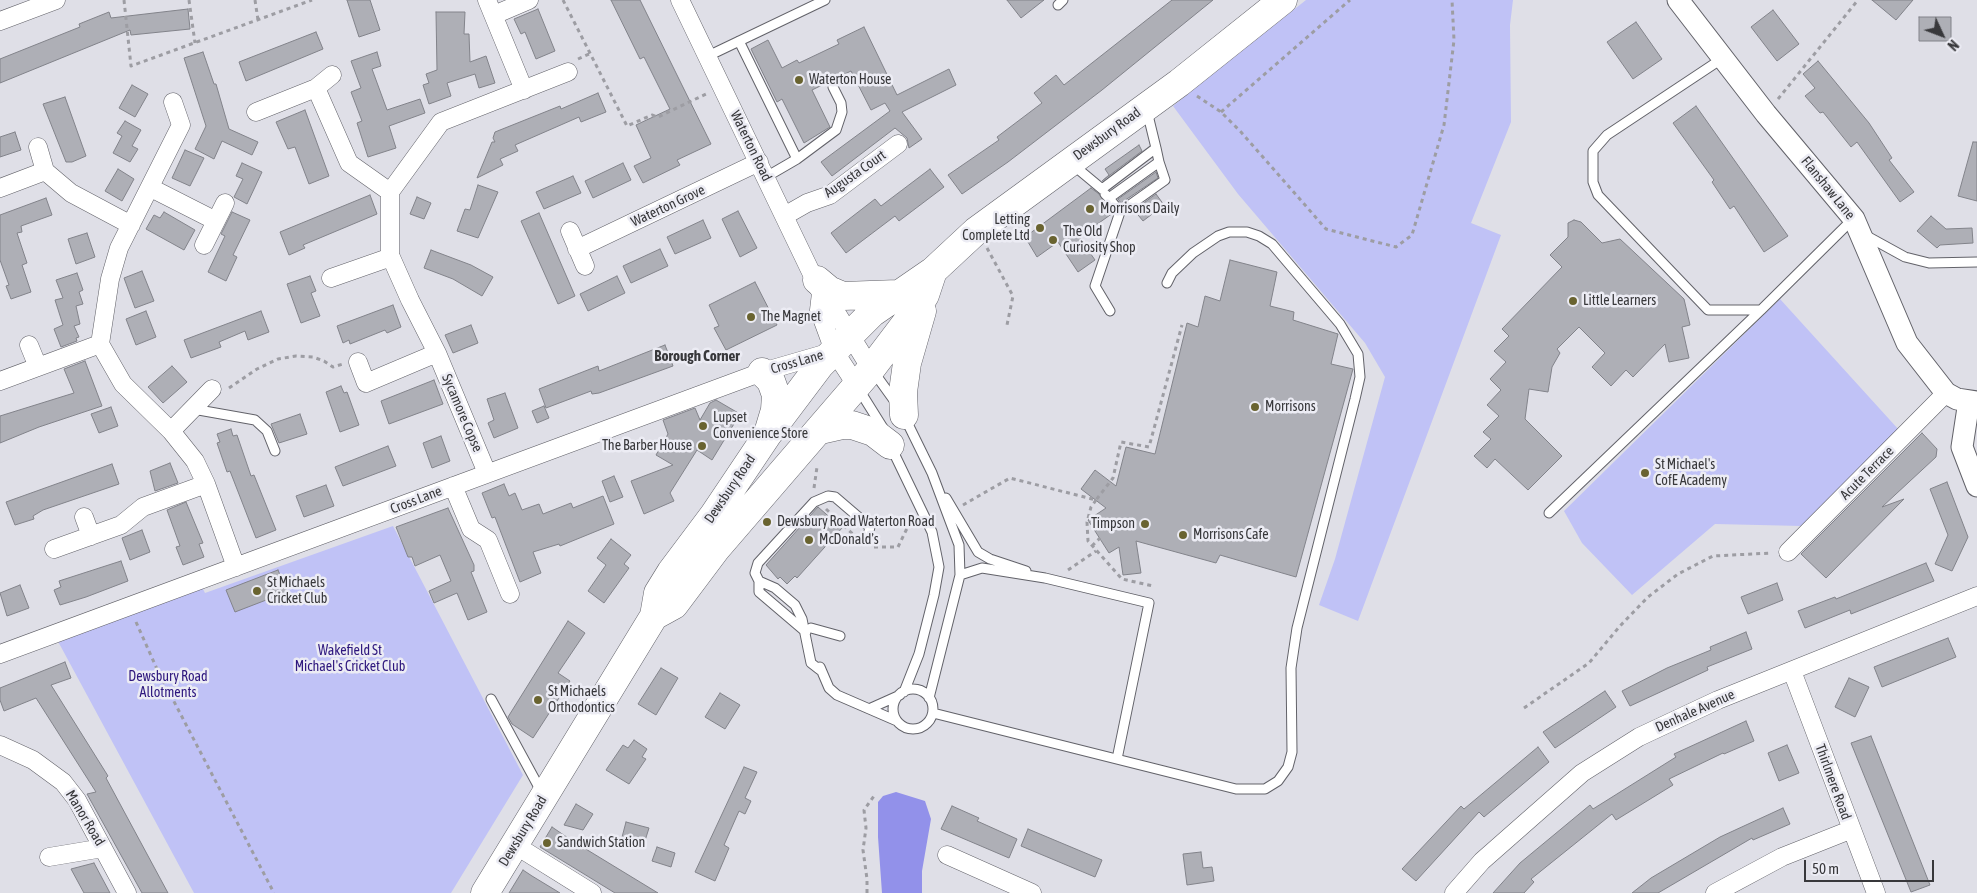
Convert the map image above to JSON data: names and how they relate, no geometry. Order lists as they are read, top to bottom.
{
  "streets": {
    "highway": ["Dewsbury Road"],
    "street": [
      "Waterton Road",
      "Augusta Court",
      "Flanshaw Lane",
      "Waterton Grove",
      "Cross Lane",
      "Sycamore Copse",
      "Acute Terrace",
      "Denhale Avenue",
      "Thirlmere Road",
      "Manor Road"
    ]
  },
  "crossings": [
    ["Dewsbury Road", "Waterton Road"],
    ["Dewsbury Road", "Cross Lane"],
    ["Waterton Road", "Augusta Court"],
    ["Waterton Road", "Waterton Grove"],
    ["Waterton Road", "Cross Lane"],
    ["Flanshaw Lane", "Acute Terrace"],
    ["Cross Lane", "Sycamore Copse"],
    ["Denhale Avenue", "Thirlmere Road"]
  ],
  "districts": ["Borough Corner"],
  "parks": ["Wakefield St Michael's Cricket Club", "Dewsbury Road Allotments"],
  "places": [
    "Waterton House",
    "Morrisons Daily",
    "Letting Complete Ltd",
    "The Old Curiosity Shop",
    "Little Learners",
    "The Magnet",
    "Morrisons",
    "Lupset Convenience Store",
    "The Barber House",
    "St Michael's CofE Academy",
    "Dewsbury Road Waterton Road",
    "Timpson",
    "Morrisons Cafe",
    "McDonald's",
    "St Michaels Cricket Club",
    "St Michaels Orthodontics",
    "Sandwich Station"
  ],
  "scale_bar": "50 m",
  "north": "bottom right"
}
